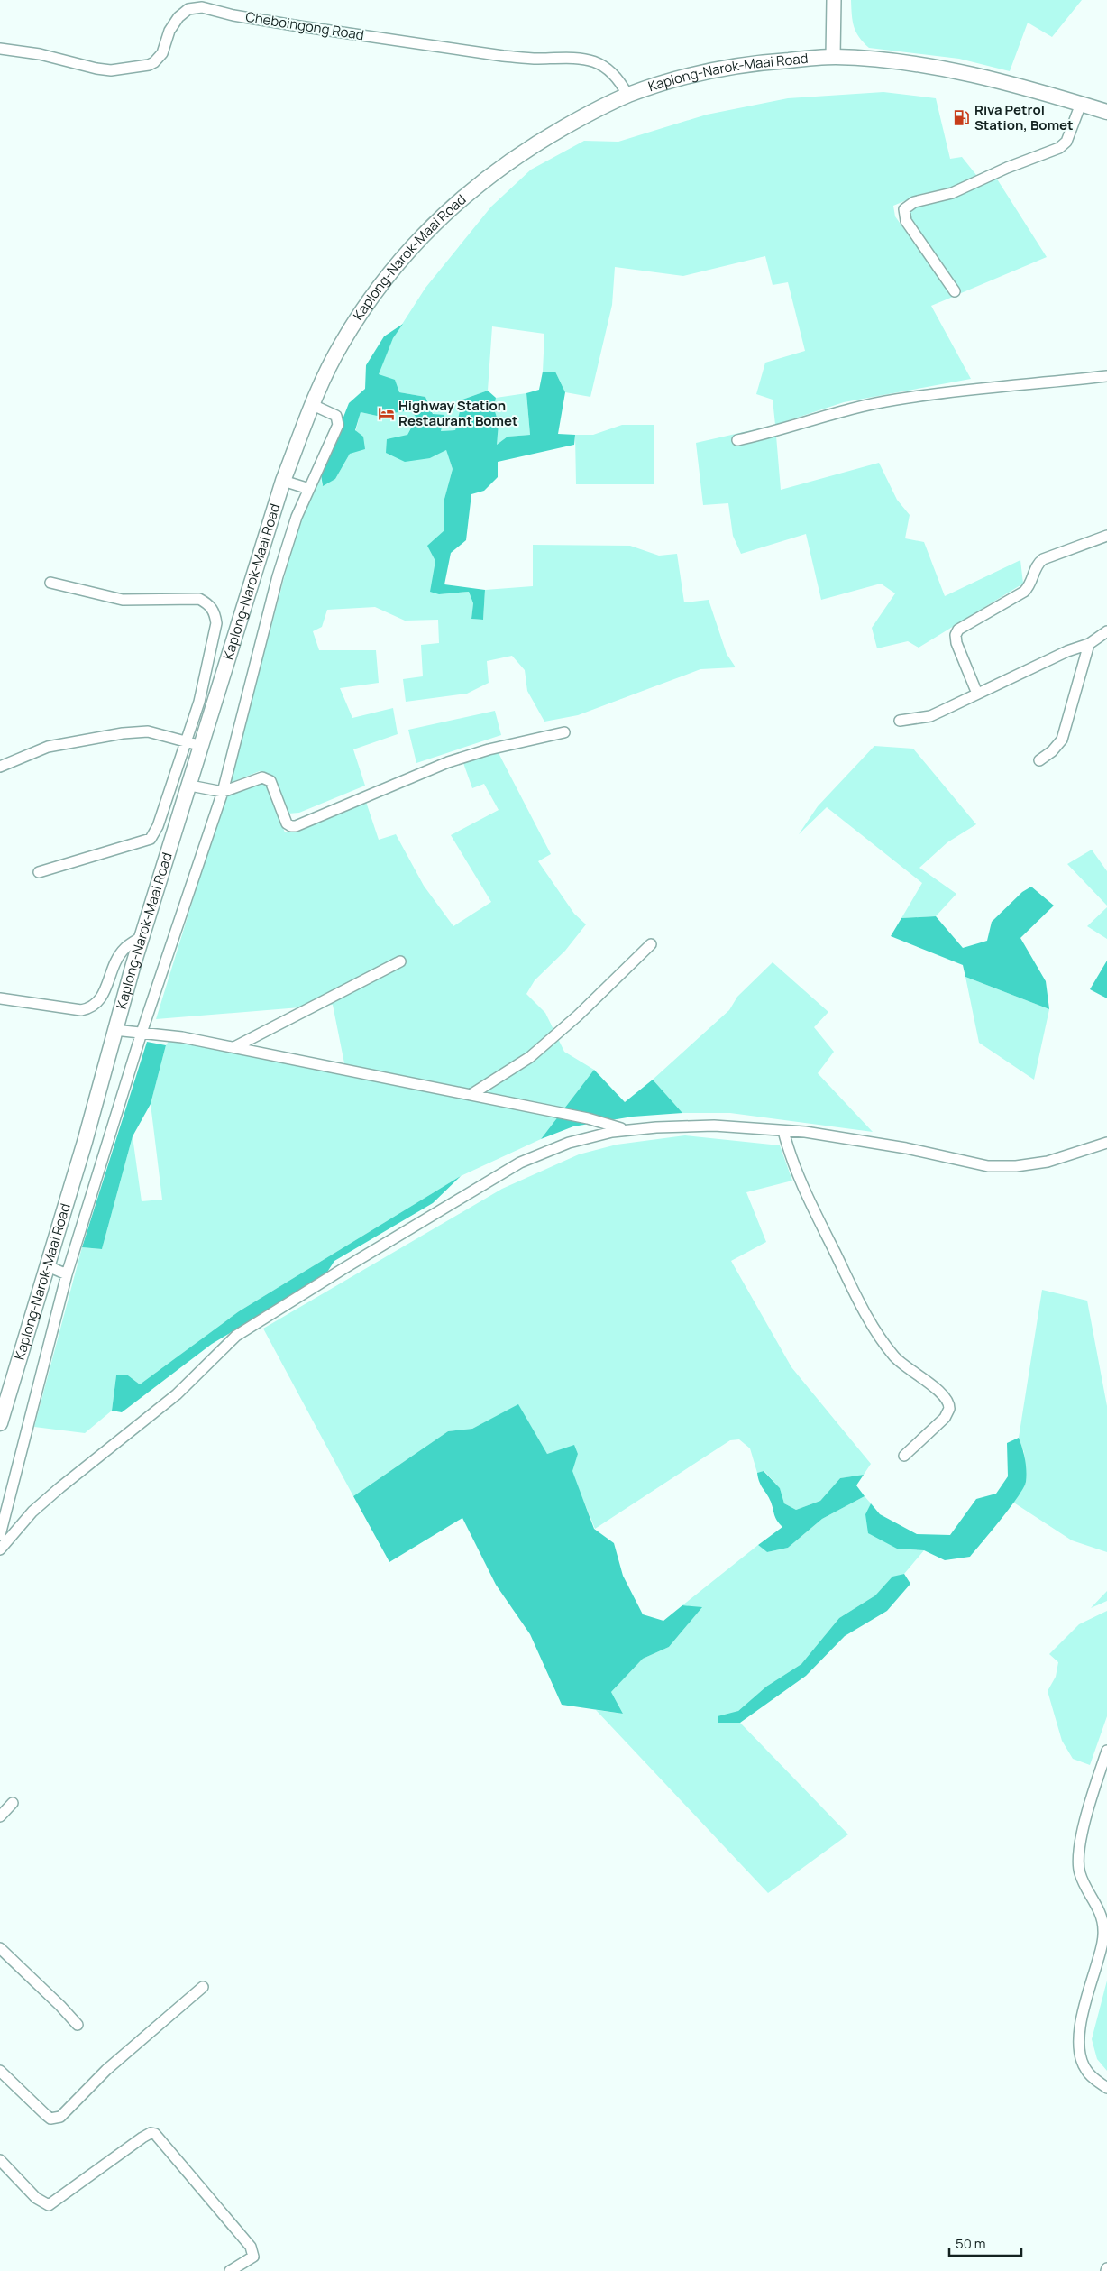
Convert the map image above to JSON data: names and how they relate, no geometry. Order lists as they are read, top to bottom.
{
  "streets": {
    "highway": ["Kaplong-Narok-Maai Road"],
    "street": ["Cheboingong Road"]
  },
  "crossings": [
    ["Cheboingong Road", "Kaplong-Narok-Maai Road"]
  ],
  "places": {
    "fuel station": ["Riva Petrol Station, Bomet"],
    "hotel": ["Highway Station Restaurant Bomet"]
  },
  "scale_bar": "50 m"
}
